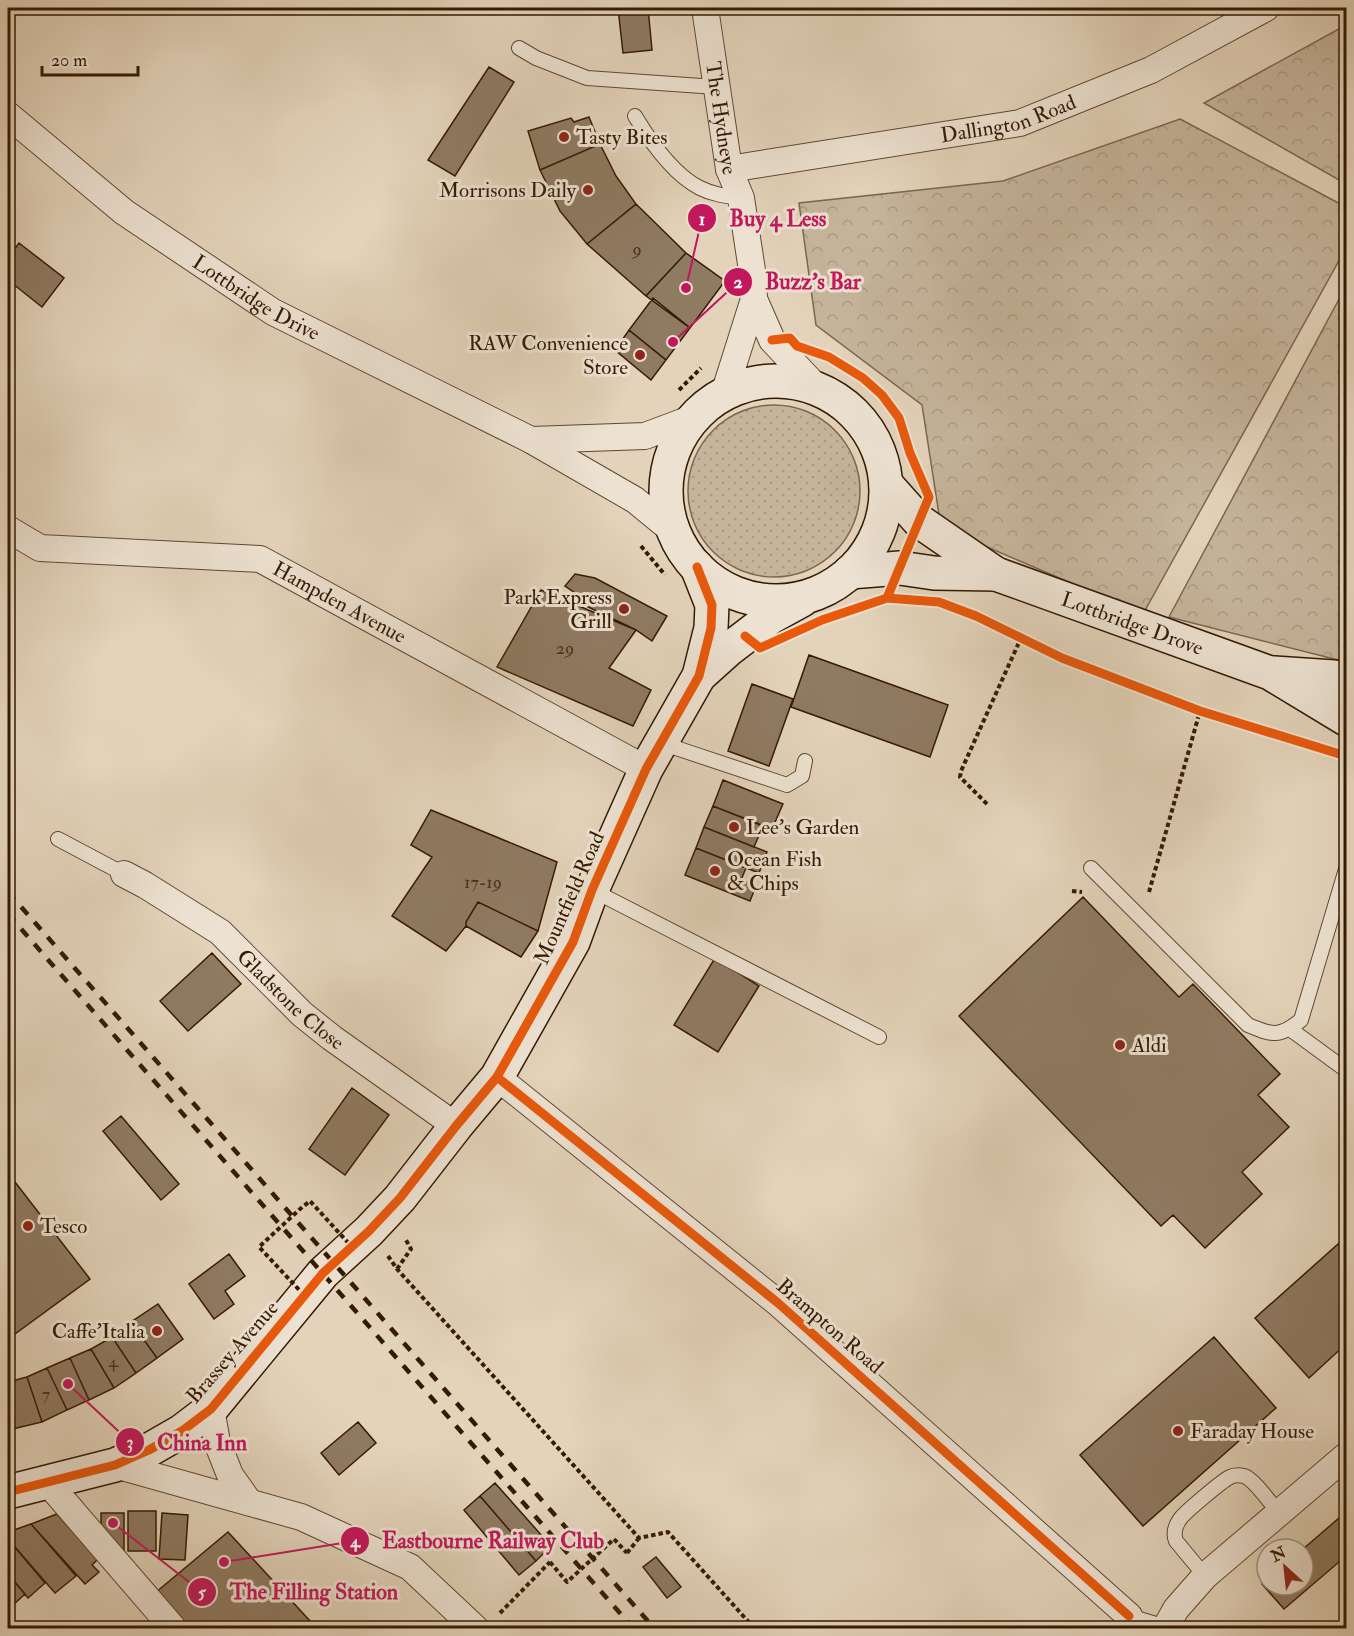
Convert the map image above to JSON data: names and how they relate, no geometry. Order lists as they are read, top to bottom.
{
  "streets": {
    "street": [
      "The Hydneye",
      "Dallington Road",
      "Lottbridge Drive",
      "Hampden Avenue",
      "Lottbridge Drove",
      "Mountfield Road",
      "Gladstone Close",
      "Brampton Road",
      "Brassey Avenue"
    ]
  },
  "crossings": [
    ["The Hydneye", "Dallington Road"],
    ["Hampden Avenue", "Mountfield Road"],
    ["Lottbridge Drove", "Mountfield Road"],
    ["Mountfield Road", "Gladstone Close"],
    ["Mountfield Road", "Brampton Road"],
    ["Mountfield Road", "Brassey Avenue"]
  ],
  "places": [
    "Tasty Bites",
    "Morrisons Daily",
    "Buy 4 Less",
    "Buzz's Bar",
    "RAW Convenience Store",
    "Park Express Grill",
    "Lee's Garden",
    "Ocean Fish & Chips",
    "Aldi",
    "Tesco",
    "Caffe'Italia",
    "China Inn",
    "Faraday House",
    "The Filling Station",
    "Eastbourne Railway Club"
  ],
  "house_numbers": [
    "9",
    "29",
    "17-19",
    "4",
    "7"
  ],
  "scale_bar": "20 m",
  "north": "top left"
}
